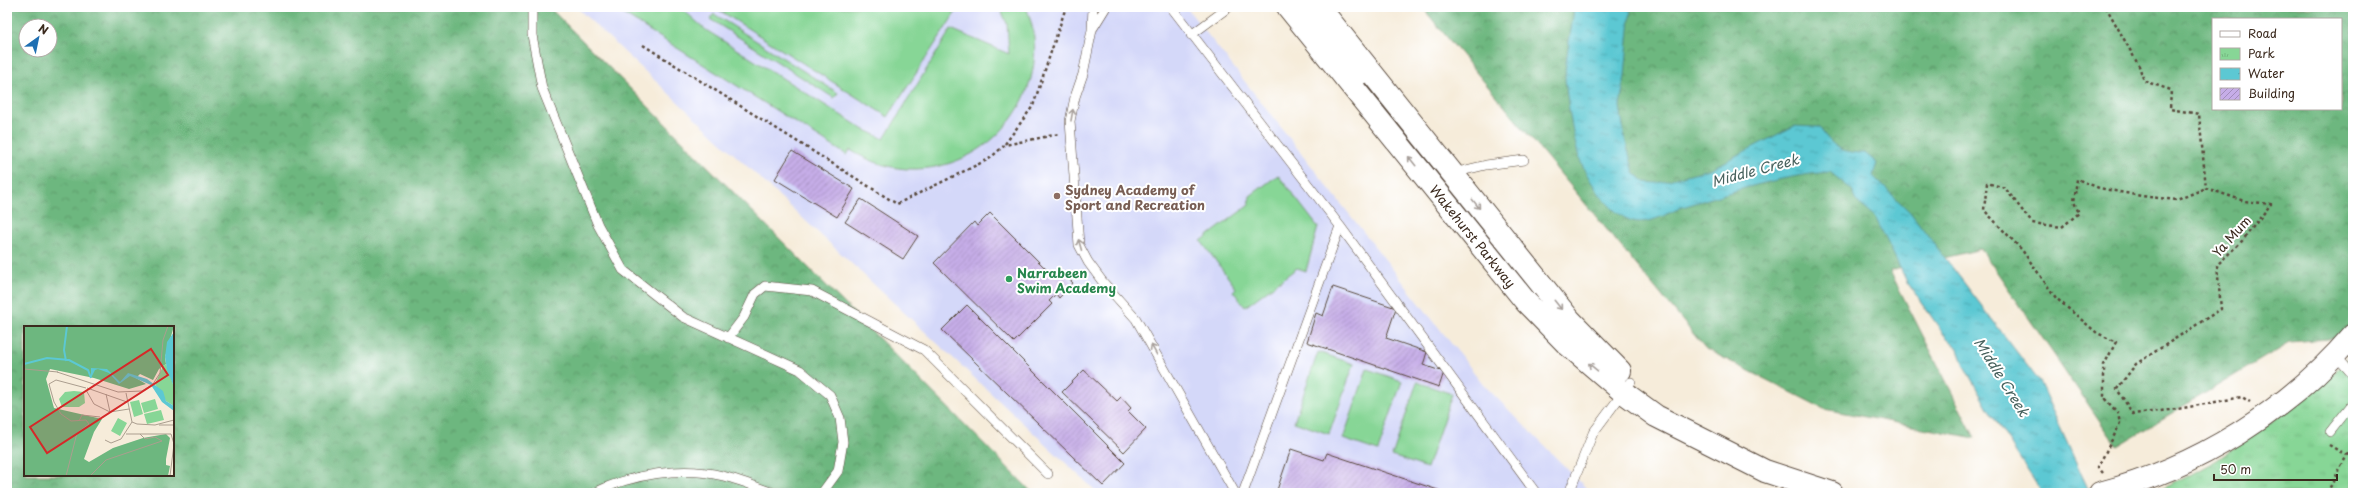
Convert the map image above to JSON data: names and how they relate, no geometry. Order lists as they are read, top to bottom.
{
  "streets": {
    "main road": ["Wakehurst Parkway"],
    "path": ["Ya Mum"]
  },
  "water": ["Middle Creek"],
  "places": ["Sydney Academy of Sport and Recreation", "Narrabeen Swim Academy"],
  "legend": [
    "Road",
    "Park",
    "Water",
    "Building"
  ],
  "scale_bar": "50 m",
  "north": "top right"
}
